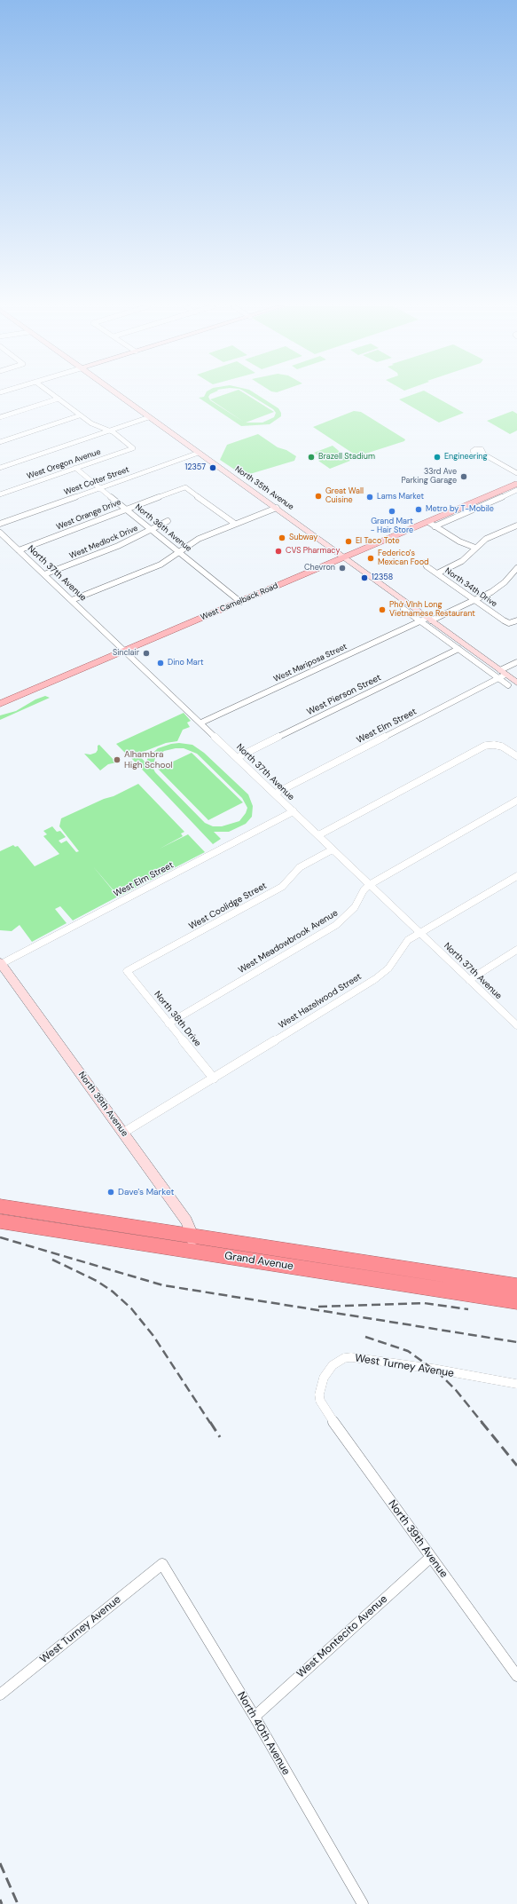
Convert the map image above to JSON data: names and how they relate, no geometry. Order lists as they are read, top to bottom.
{
  "streets": {
    "highway": ["Grand Avenue"],
    "main road": ["North 35th Avenue", "West Camelback Road", "North 39th Avenue"],
    "street": [
      "West Oregon Avenue",
      "West Colter Street",
      "West Orange Drive",
      "North 36th Avenue",
      "West Medlock Drive",
      "North 37th Avenue",
      "North 34th Drive",
      "West Mariposa Street",
      "West Pierson Street",
      "West Elm Street",
      "West Coolidge Street",
      "West Meadowbrook Avenue",
      "West Hazelwood Street",
      "North 38th Drive",
      "West Turney Avenue",
      "West Montecito Avenue",
      "North 40th Avenue"
    ]
  },
  "crossings": [
    ["West Oregon Avenue", "North 36th Avenue"],
    ["West Colter Street", "North 35th Avenue"],
    ["West Colter Street", "North 36th Avenue"],
    ["North 35th Avenue", "West Camelback Road"],
    ["North 35th Avenue", "West Mariposa Street"],
    ["North 35th Avenue", "West Pierson Street"],
    ["North 35th Avenue", "West Elm Street"],
    ["West Orange Drive", "North 36th Avenue"],
    ["West Orange Drive", "North 37th Avenue"],
    ["North 36th Avenue", "West Medlock Drive"],
    ["North 36th Avenue", "West Camelback Road"],
    ["West Medlock Drive", "North 37th Avenue"],
    ["North 37th Avenue", "West Camelback Road"],
    ["North 37th Avenue", "West Mariposa Street"],
    ["North 37th Avenue", "West Pierson Street"],
    ["North 37th Avenue", "West Elm Street"],
    ["North 37th Avenue", "West Coolidge Street"],
    ["North 37th Avenue", "West Meadowbrook Avenue"],
    ["North 37th Avenue", "West Hazelwood Street"],
    ["North 34th Drive", "West Mariposa Street"],
    ["West Elm Street", "North 39th Avenue"],
    ["West Coolidge Street", "North 38th Drive"],
    ["West Meadowbrook Avenue", "North 38th Drive"],
    ["West Hazelwood Street", "North 38th Drive"],
    ["West Hazelwood Street", "North 39th Avenue"],
    ["North 39th Avenue", "Grand Avenue"],
    ["North 39th Avenue", "West Turney Avenue"],
    ["North 39th Avenue", "West Montecito Avenue"],
    ["West Turney Avenue", "North 40th Avenue"],
    ["West Montecito Avenue", "North 40th Avenue"]
  ],
  "places": [
    "Brazell Stadium",
    "Engineering",
    "12357",
    "33rd Ave Parking Garage",
    "Great Wall Cuisine",
    "Lams Market",
    "Metro by T-Mobile",
    "Grand Mart - Hair Store",
    "Subway",
    "El Taco Tote",
    "CVS Pharmacy",
    "Federico's Mexican Food",
    "Chevron",
    "12358",
    "Phở Vĩnh Long Vietnamese Restaurant",
    "Sinclair",
    "Dino Mart",
    "Alhambra High School",
    "Dave's Market"
  ]
}
